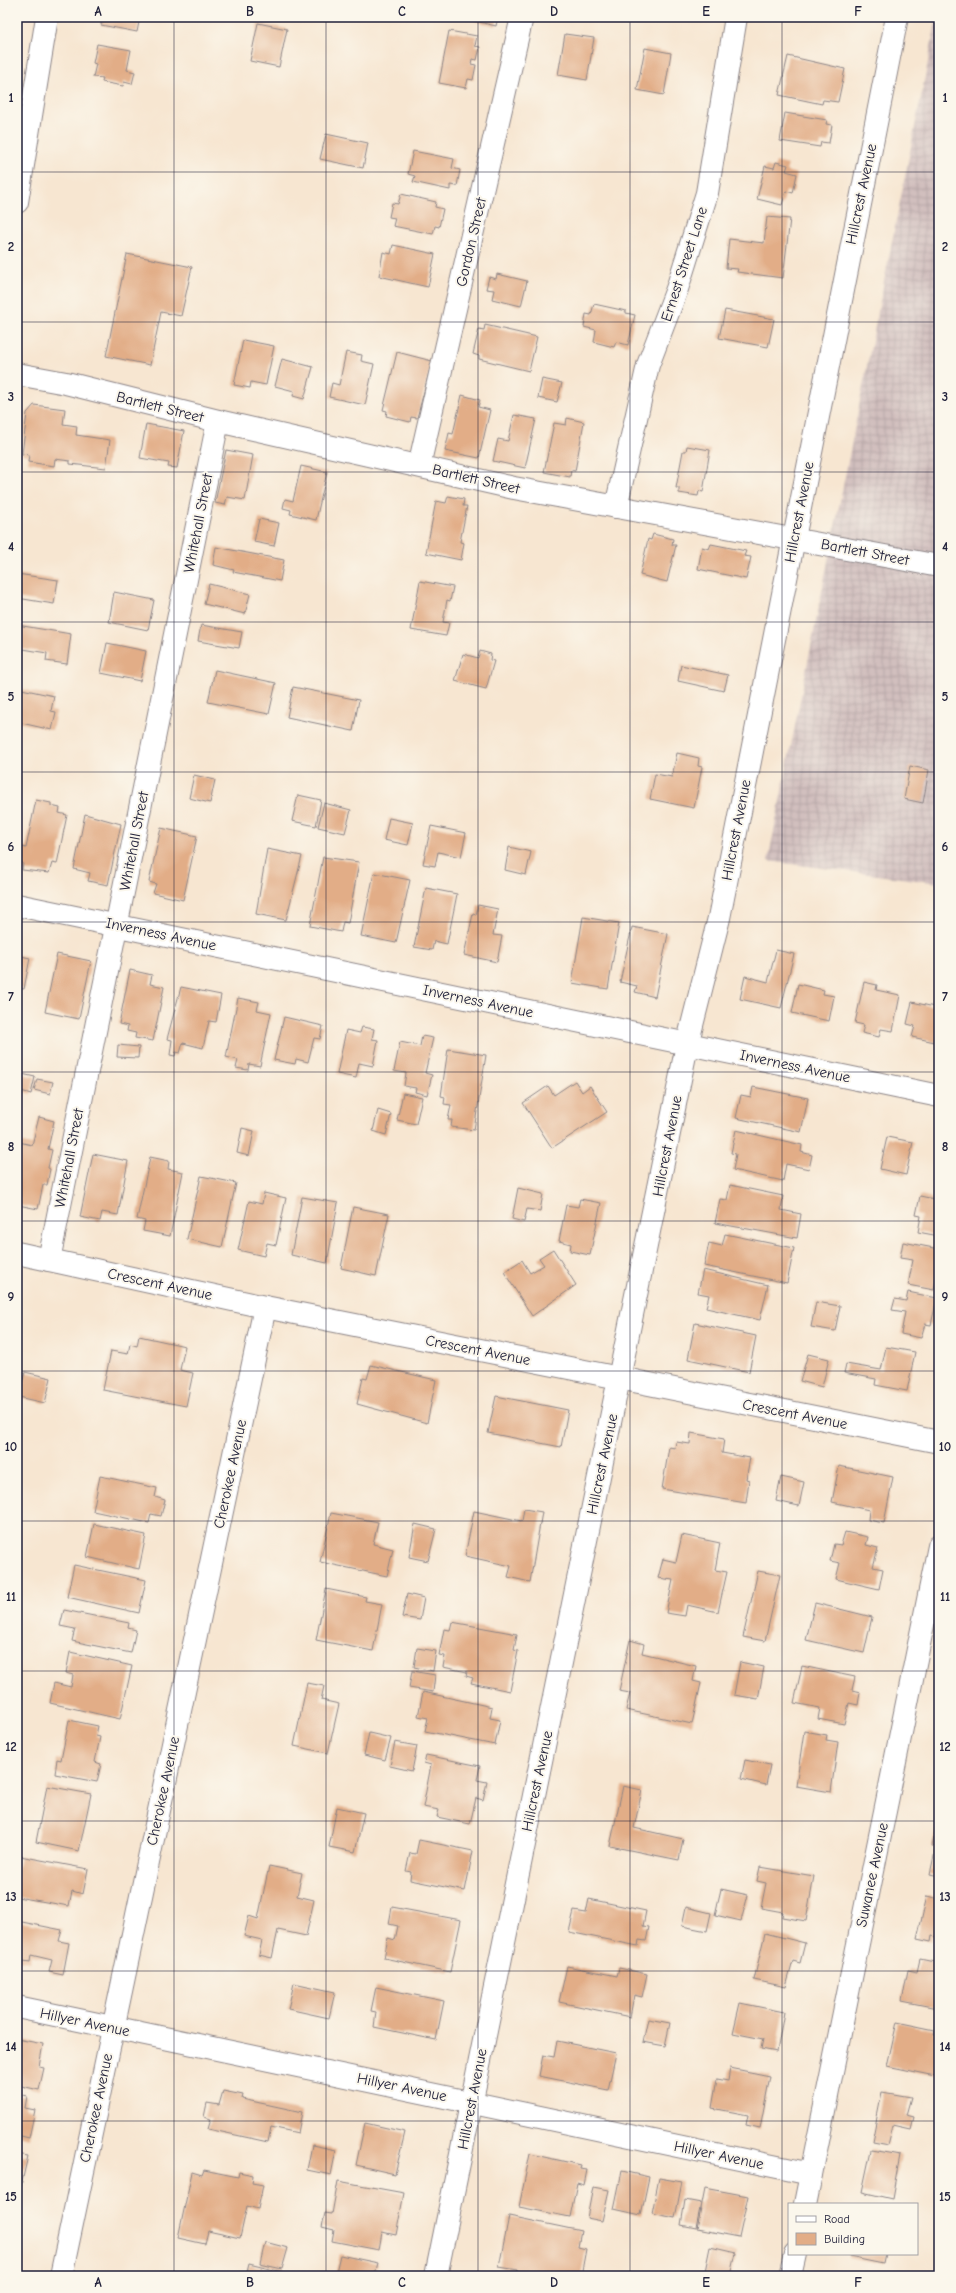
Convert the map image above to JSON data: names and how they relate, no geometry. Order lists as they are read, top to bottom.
{
  "streets": {
    "street": [
      "Hillcrest Avenue",
      "Gordon Street",
      "Ernest Street Lane",
      "Bartlett Street",
      "Whitehall Street",
      "Inverness Avenue",
      "Crescent Avenue",
      "Cherokee Avenue",
      "Suwanee Avenue",
      "Hillyer Avenue"
    ]
  },
  "crossings": [
    ["Hillcrest Avenue", "Bartlett Street"],
    ["Hillcrest Avenue", "Inverness Avenue"],
    ["Hillcrest Avenue", "Crescent Avenue"],
    ["Hillcrest Avenue", "Hillyer Avenue"],
    ["Gordon Street", "Bartlett Street"],
    ["Ernest Street Lane", "Bartlett Street"],
    ["Bartlett Street", "Whitehall Street"],
    ["Whitehall Street", "Inverness Avenue"],
    ["Whitehall Street", "Crescent Avenue"],
    ["Crescent Avenue", "Cherokee Avenue"],
    ["Cherokee Avenue", "Hillyer Avenue"],
    ["Suwanee Avenue", "Hillyer Avenue"]
  ],
  "legend": ["Road", "Building"],
  "grid": {
    "columns": [
      "A",
      "B",
      "C",
      "D",
      "E",
      "F"
    ],
    "rows": [
      "1",
      "2",
      "3",
      "4",
      "5",
      "6",
      "7",
      "8",
      "9",
      "10",
      "11",
      "12",
      "13",
      "14",
      "15"
    ]
  }
}
